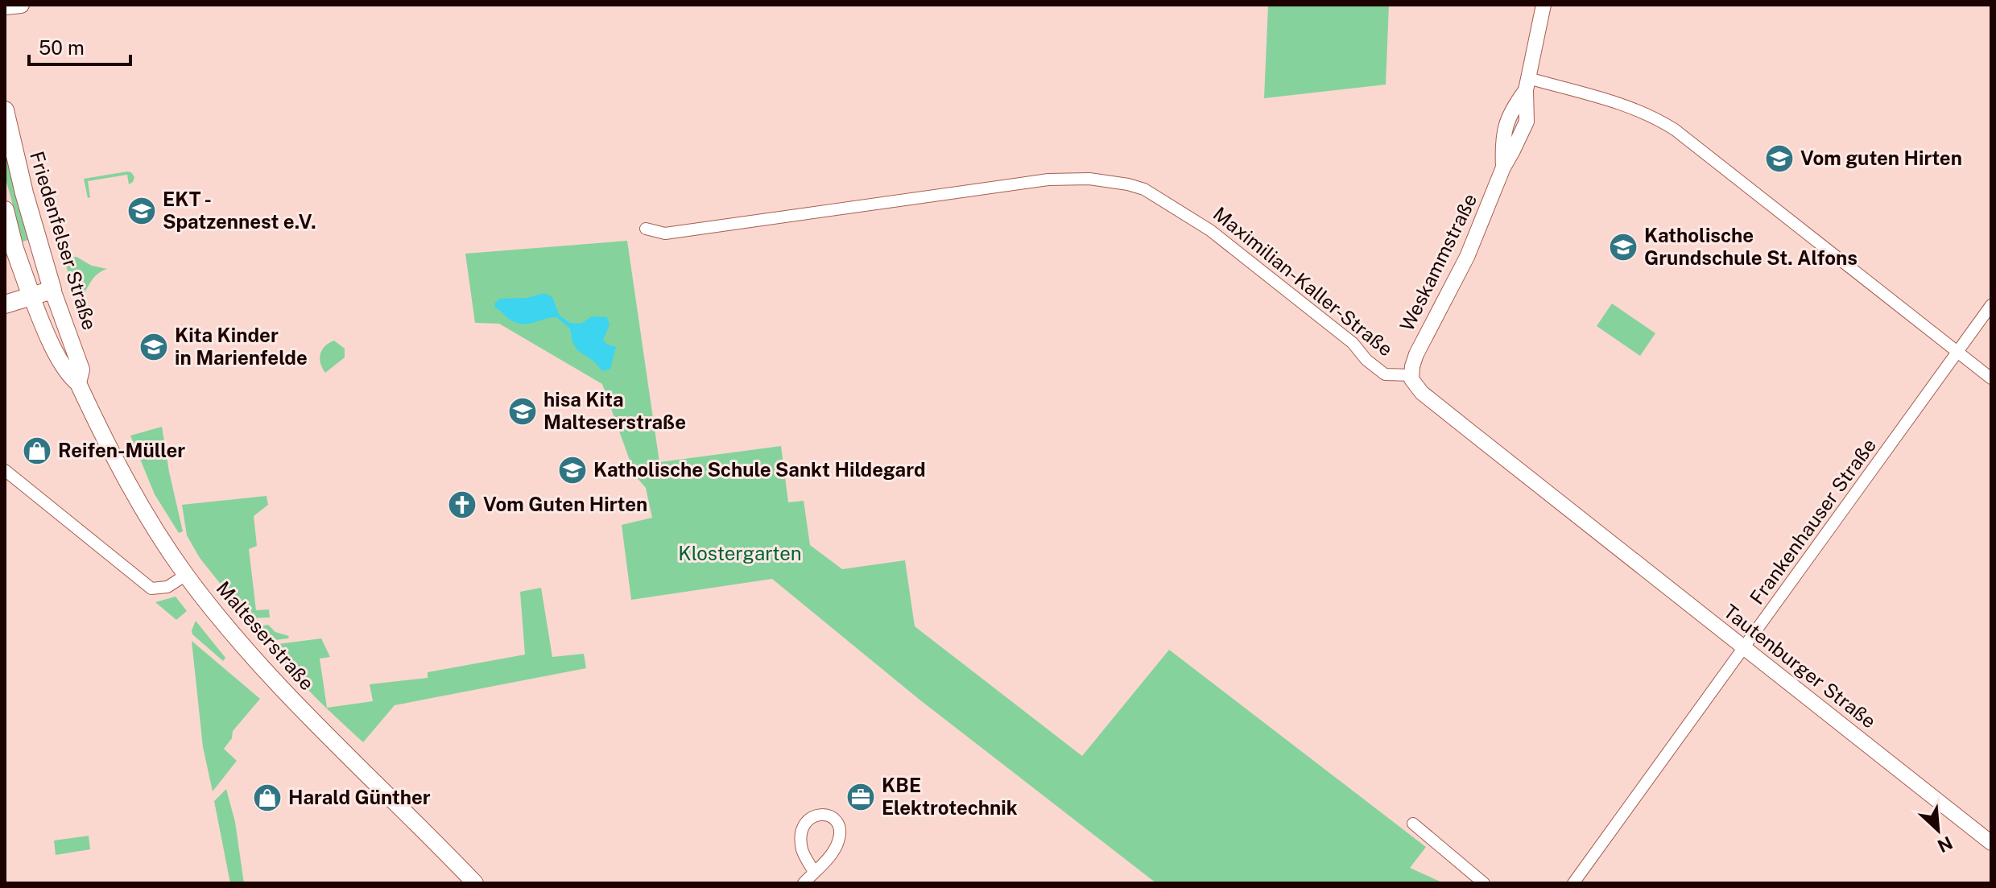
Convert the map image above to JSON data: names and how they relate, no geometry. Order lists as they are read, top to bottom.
{
  "streets": {
    "main road": ["Friedenfelser Straße", "Malteserstraße"],
    "street": [
      "Weskammstraße",
      "Maximilian-Kaller-Straße",
      "Frankenhauser Straße",
      "Tautenburger Straße"
    ]
  },
  "crossings": [
    ["Friedenfelser Straße", "Malteserstraße"],
    ["Weskammstraße", "Maximilian-Kaller-Straße"],
    ["Weskammstraße", "Tautenburger Straße"],
    ["Maximilian-Kaller-Straße", "Tautenburger Straße"],
    ["Frankenhauser Straße", "Tautenburger Straße"]
  ],
  "parks": ["Klostergarten"],
  "places": {
    "school or university": [
      "Vom guten Hirten",
      "EKT - Spatzennest e.V.",
      "Katholische Grundschule St. Alfons",
      "Kita Kinder in Marienfelde",
      "hisa Kita Malteserstraße",
      "Katholische Schule Sankt Hildegard"
    ],
    "shop": ["Reifen-Müller", "Harald Günther"],
    "church": ["Vom Guten Hirten"],
    "office": ["KBE Elektrotechnik"]
  },
  "scale_bar": "50 m",
  "north": "bottom right"
}
